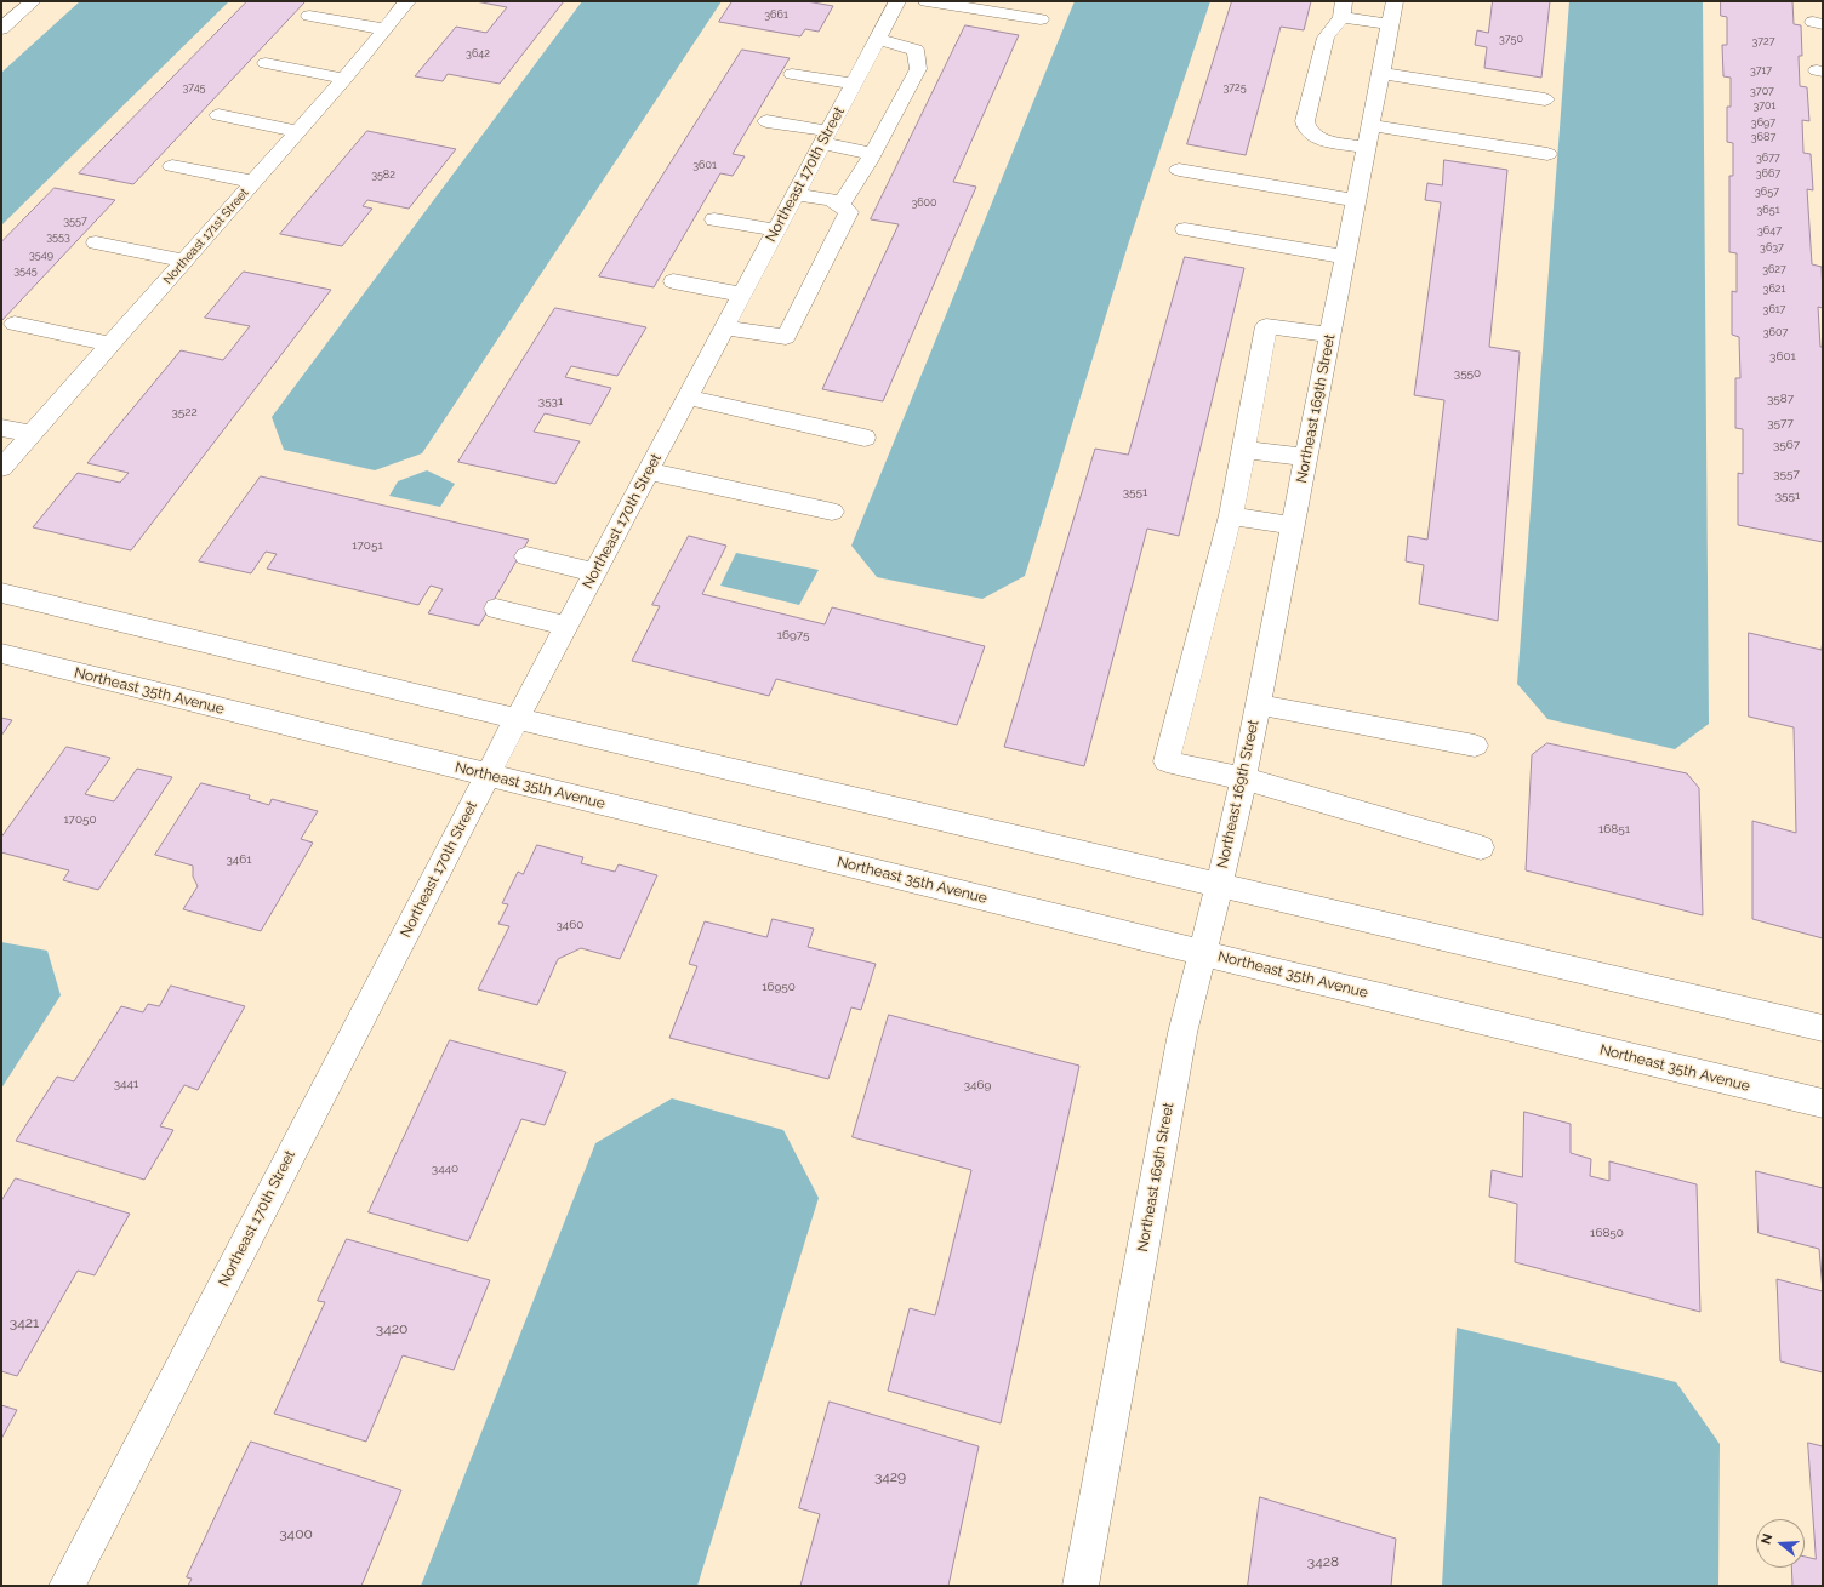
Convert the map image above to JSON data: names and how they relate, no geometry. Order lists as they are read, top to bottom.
{
  "streets": {
    "street": [
      "Northeast 170th Street",
      "Northeast 171st Street",
      "Northeast 169th Street",
      "Northeast 35th Avenue"
    ]
  },
  "crossings": [
    ["Northeast 170th Street", "Northeast 35th Avenue"],
    ["Northeast 169th Street", "Northeast 35th Avenue"]
  ],
  "house_numbers": [
    "3661",
    "3750",
    "3727",
    "3642",
    "3717",
    "3745",
    "3725",
    "3707",
    "3701",
    "3697",
    "3687",
    "3677",
    "3601",
    "3667",
    "3582",
    "3657",
    "3600",
    "3651",
    "3557",
    "3647",
    "3553",
    "3637",
    "3549",
    "3627",
    "3545",
    "3621",
    "3617",
    "3607",
    "3601",
    "3550",
    "3587",
    "3531",
    "3522",
    "3577",
    "3567",
    "3557",
    "3551",
    "3551",
    "17051",
    "16975",
    "17050",
    "16851",
    "3461",
    "3460",
    "16950",
    "3441",
    "3469",
    "3440",
    "16850",
    "3421",
    "3420",
    "3429",
    "3400",
    "3428"
  ],
  "north": "left"
}
